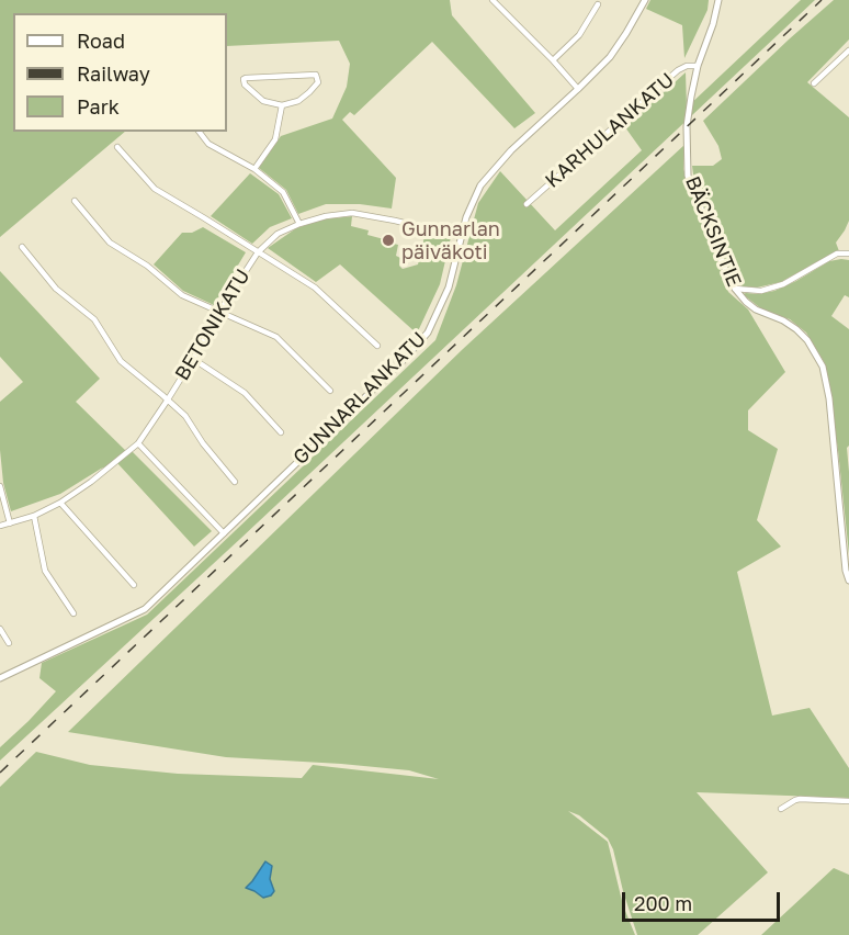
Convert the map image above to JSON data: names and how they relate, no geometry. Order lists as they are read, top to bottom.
{
  "streets": {
    "street": [
      "KARHULANKATU",
      "BÄCKSINTIE",
      "BETONIKATU",
      "GUNNARLANKATU"
    ]
  },
  "crossings": [
    ["KARHULANKATU", "BÄCKSINTIE"],
    ["BETONIKATU", "GUNNARLANKATU"]
  ],
  "places": ["Gunnarlan päiväkoti"],
  "legend": ["Road", "Railway", "Park"],
  "scale_bar": "200 m"
}
